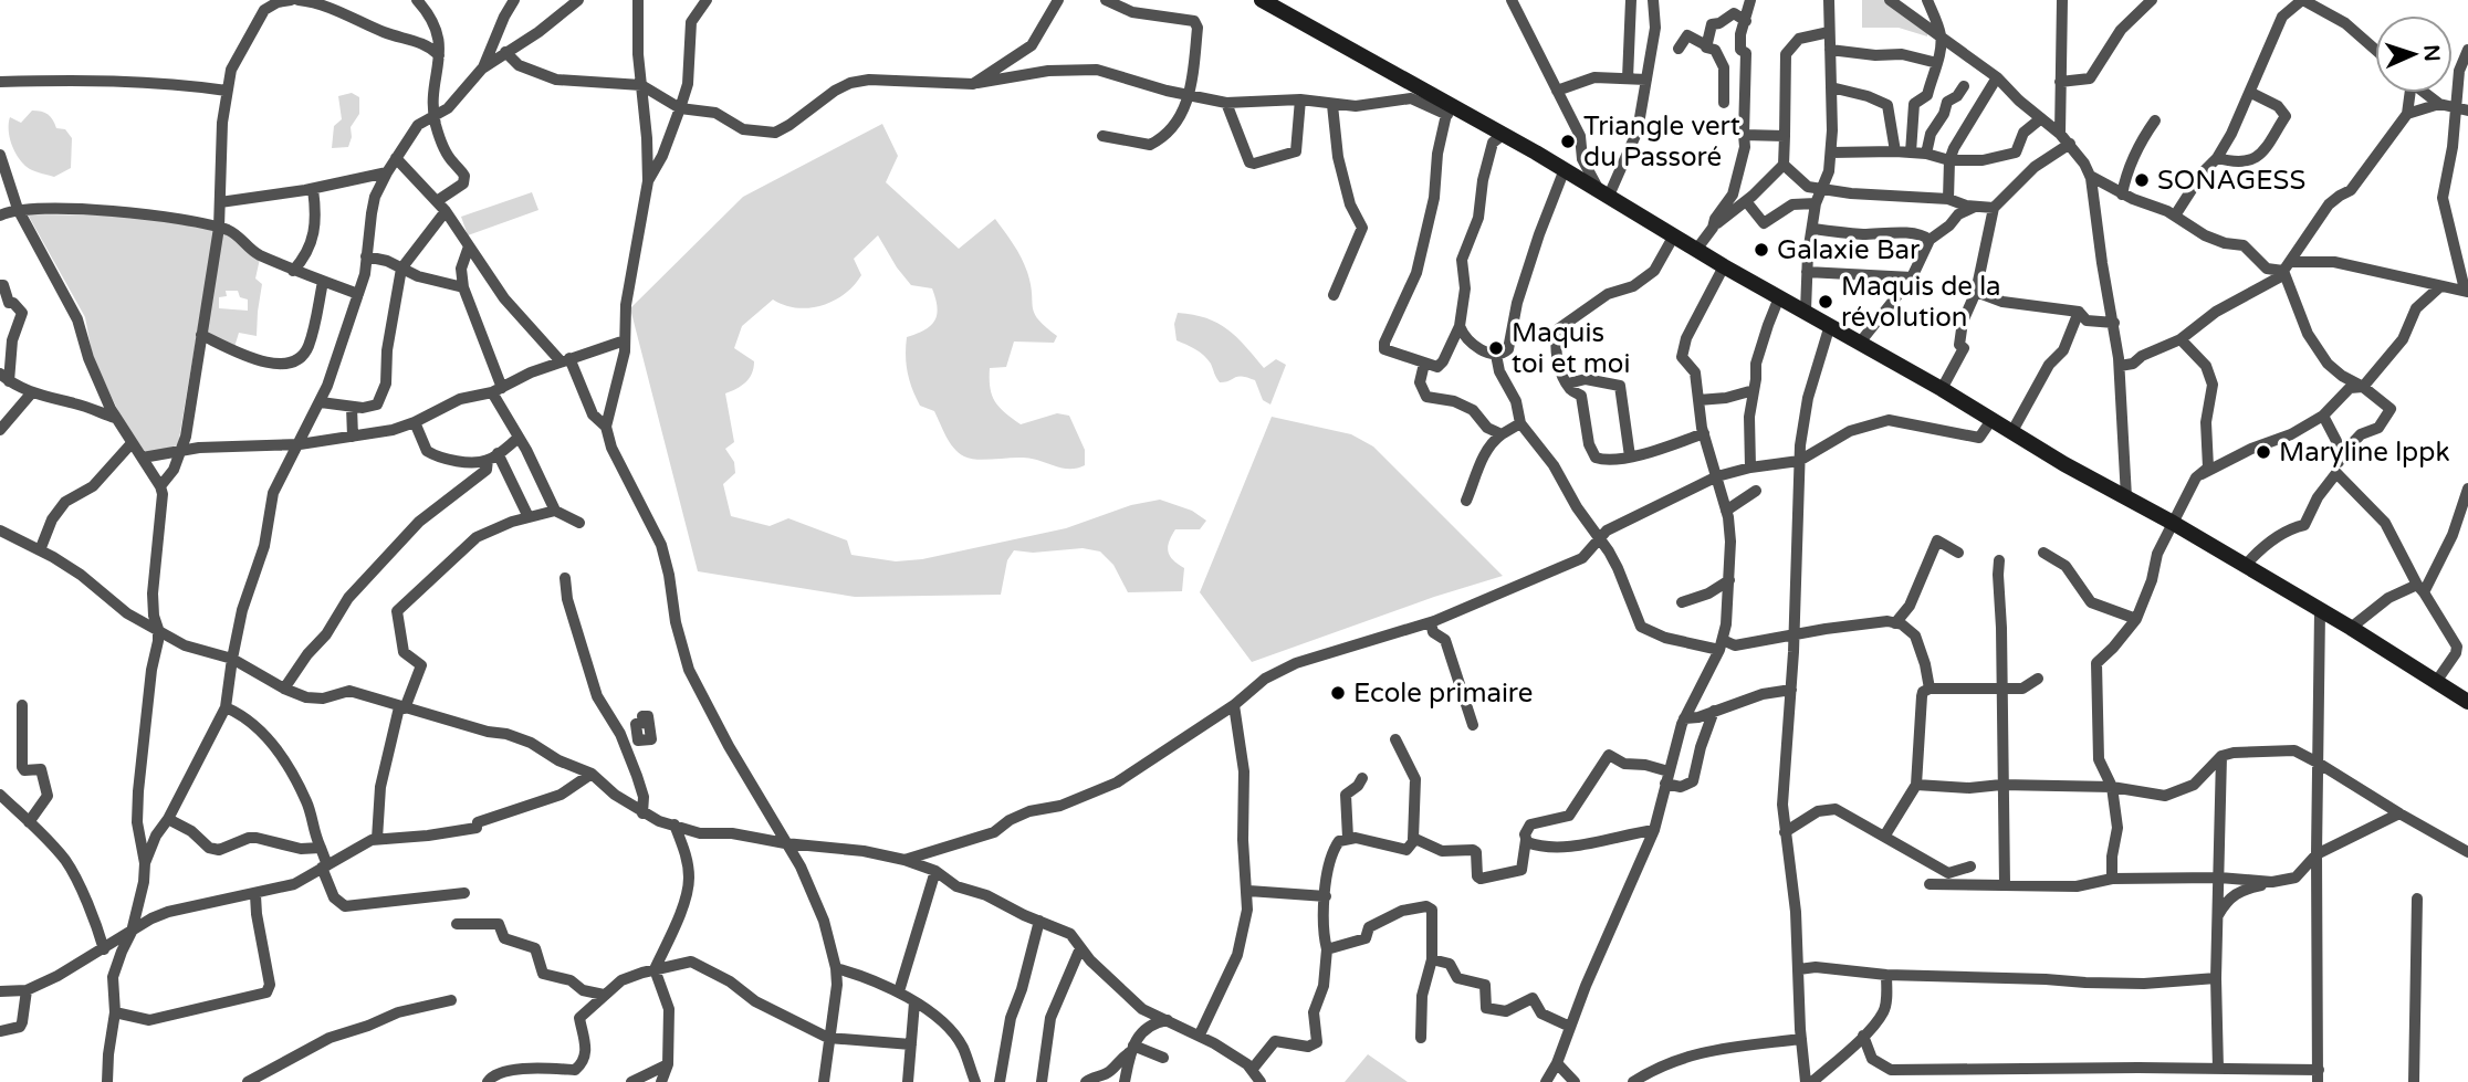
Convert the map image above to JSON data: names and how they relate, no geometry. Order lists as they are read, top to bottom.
{
  "places": [
    "Triangle vert du Passoré",
    "SONAGESS",
    "Galaxie Bar",
    "Maquis de la révolution",
    "Maquis toi et moi",
    "Maryline lppk",
    "Ecole primaire"
  ],
  "north": "right"
}
